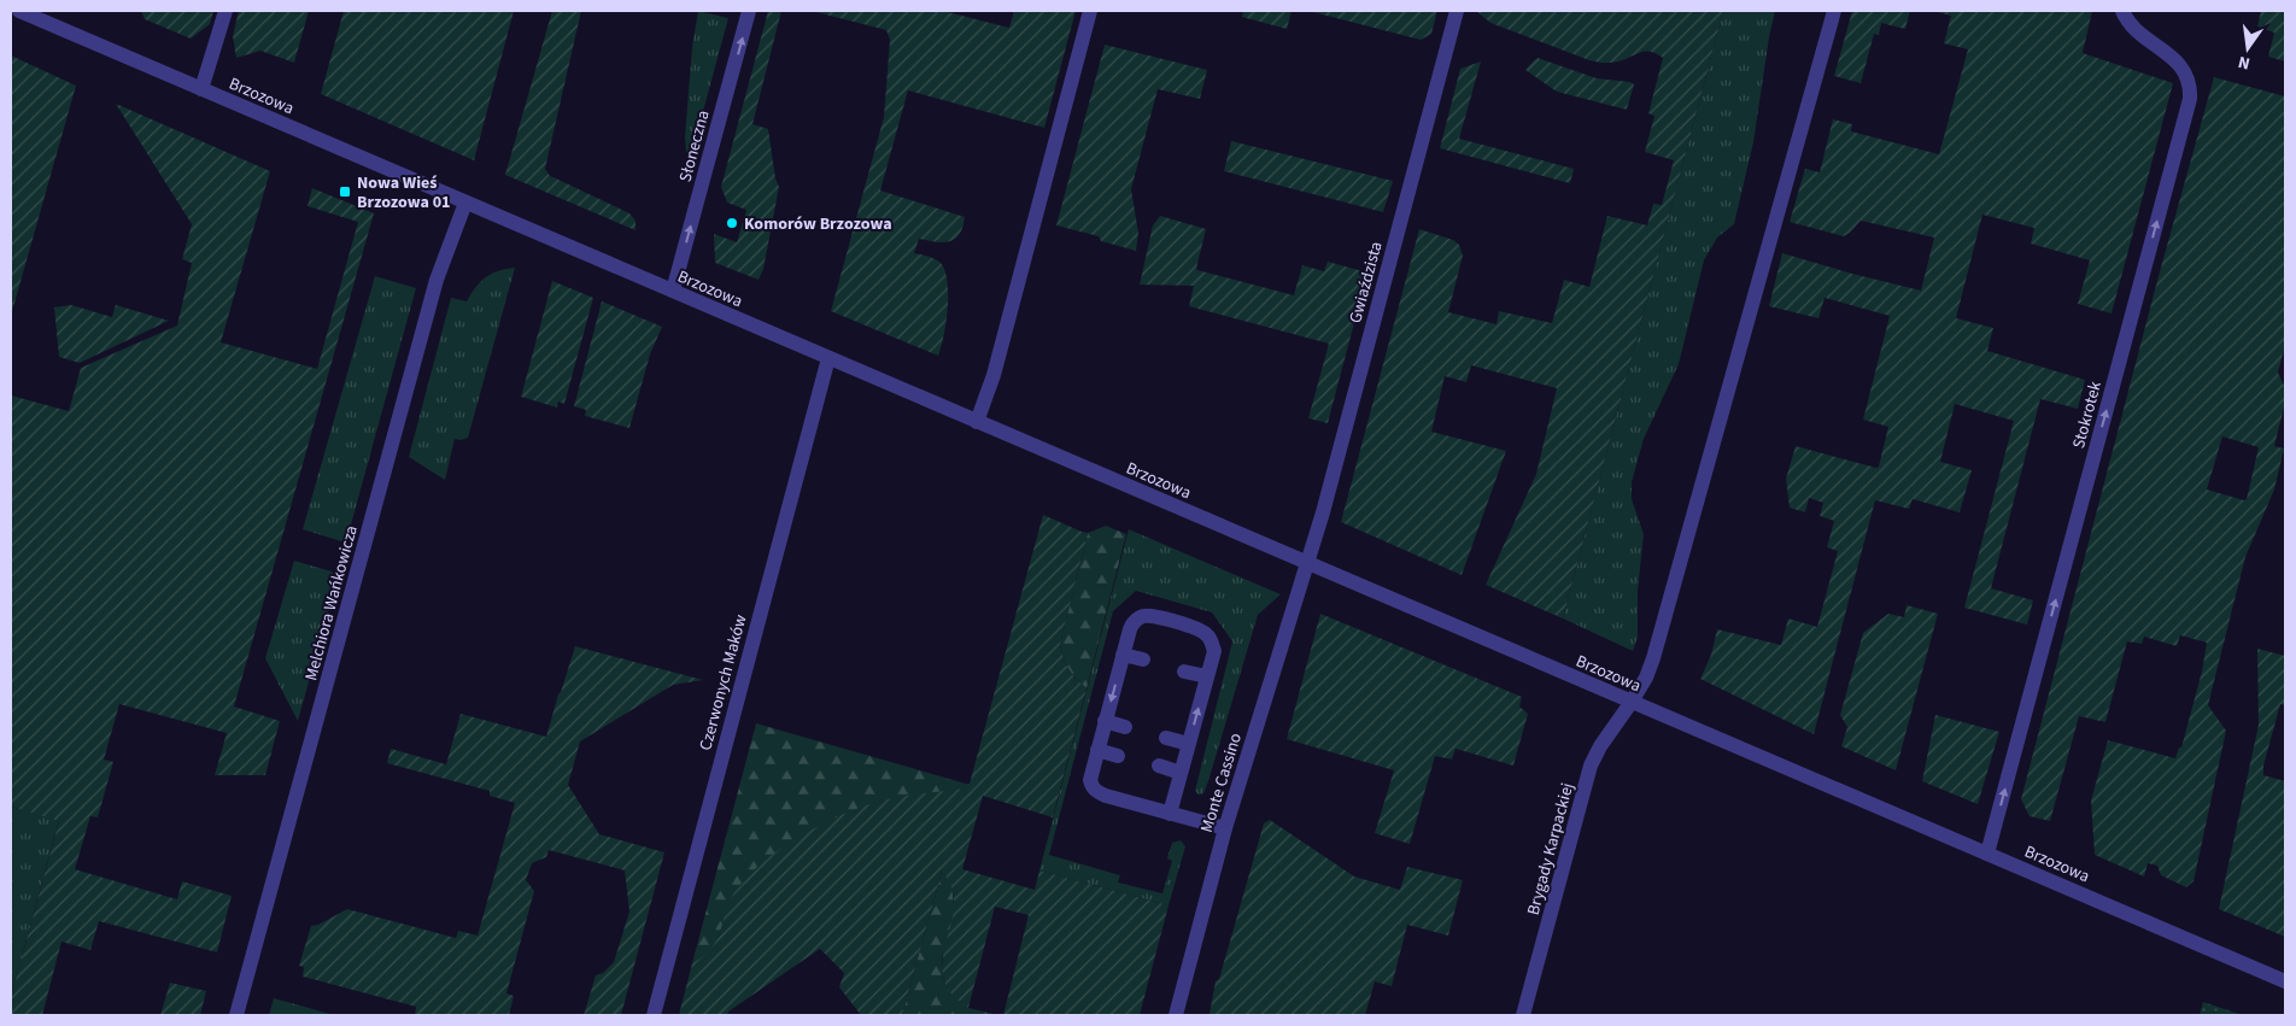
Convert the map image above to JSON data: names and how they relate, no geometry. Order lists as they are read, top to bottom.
{
  "streets": {
    "street": [
      "Brzozowa",
      "Słoneczna",
      "Gwiaździsta",
      "Stokrotek",
      "Melchiora Wańkowicza",
      "Czerwonych Maków",
      "Monte Cassino",
      "Brygady Karpackiej"
    ]
  },
  "crossings": [
    ["Brzozowa", "Słoneczna"],
    ["Brzozowa", "Gwiaździsta"],
    ["Brzozowa", "Stokrotek"],
    ["Brzozowa", "Melchiora Wańkowicza"],
    ["Brzozowa", "Czerwonych Maków"],
    ["Brzozowa", "Monte Cassino"],
    ["Brzozowa", "Brygady Karpackiej"],
    ["Gwiaździsta", "Monte Cassino"]
  ],
  "one_way": ["Słoneczna", "Stokrotek"],
  "places": {
    "transit": ["Nowa Wieś Brzozowa 01"],
    "other": ["Komorów Brzozowa"]
  },
  "north": "bottom"
}
